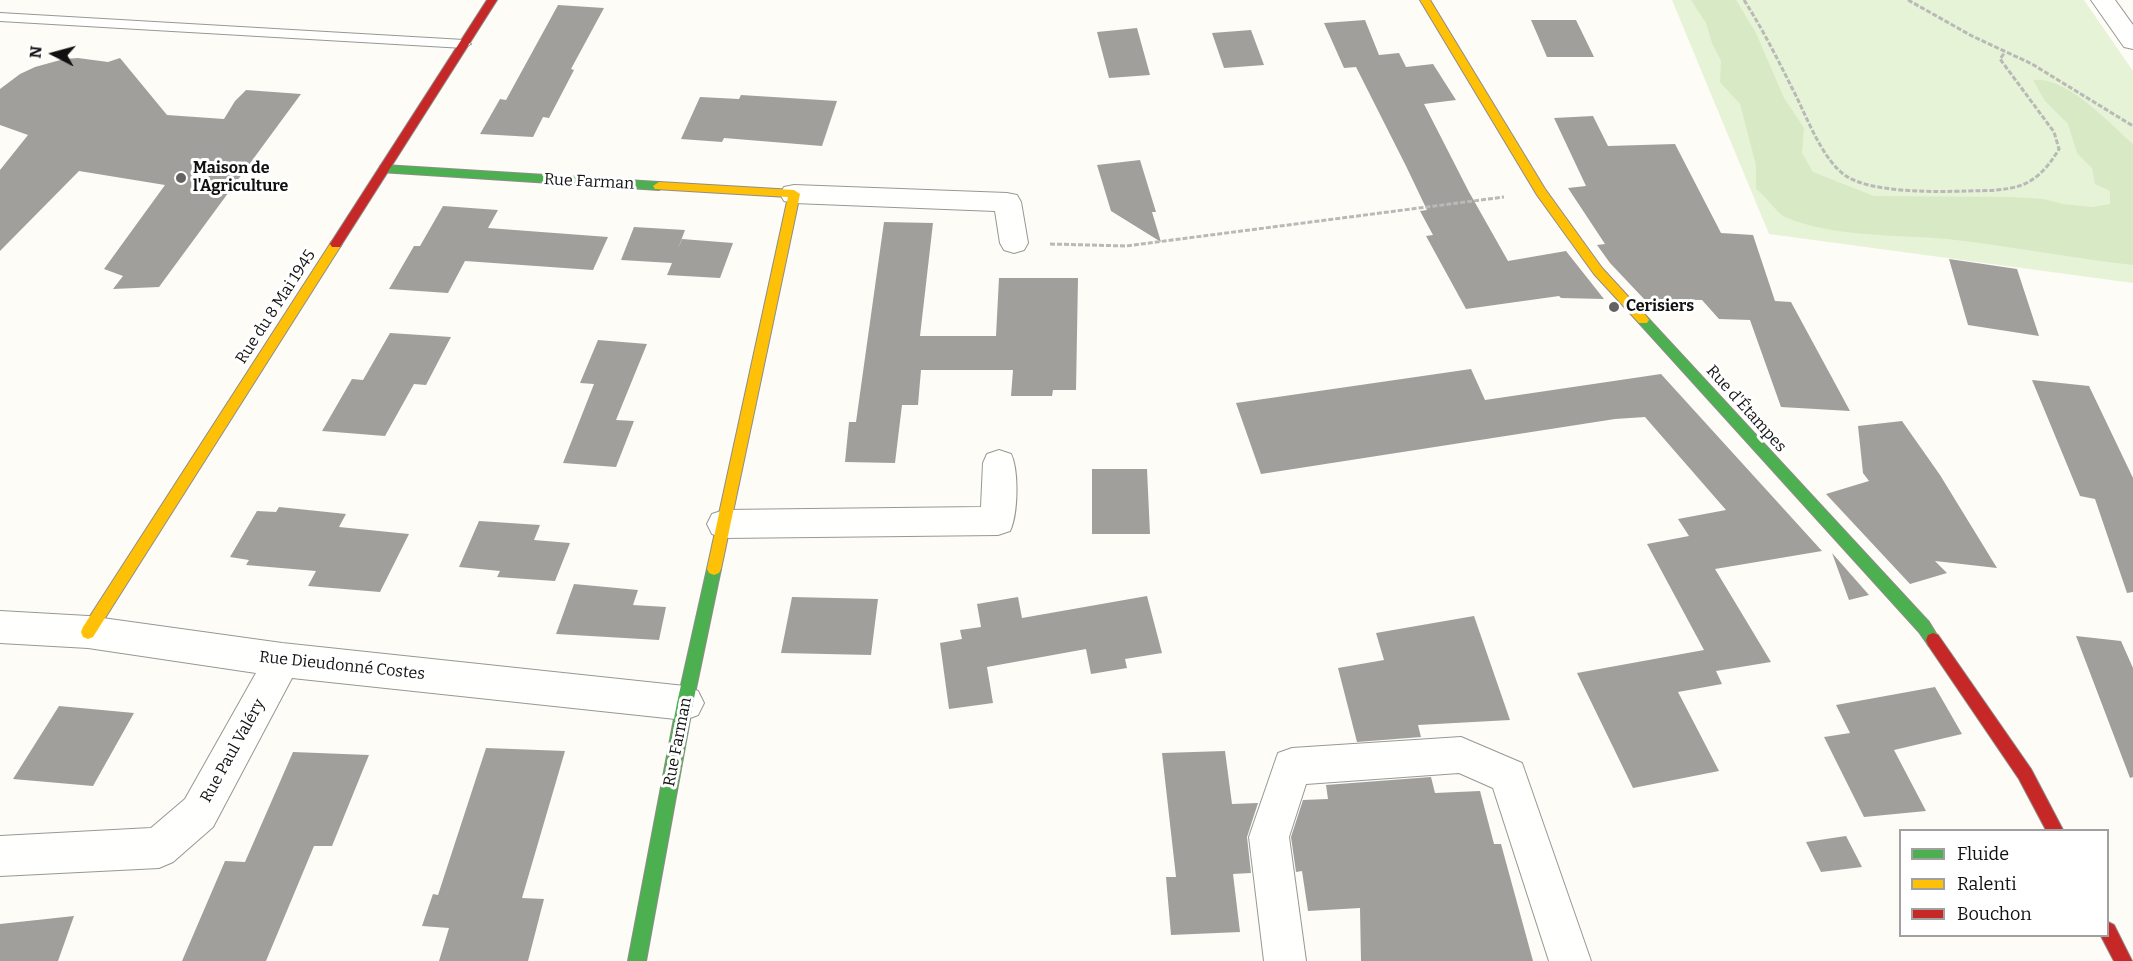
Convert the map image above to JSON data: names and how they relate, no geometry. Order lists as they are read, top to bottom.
{
  "streets": {
    "street": [
      "Rue Farman",
      "Rue du 8 Mai 1945",
      "Rue d'Étampes",
      "Rue Dieudonné Costes",
      "Rue Paul Valéry"
    ]
  },
  "crossings": [
    ["Rue Farman", "Rue du 8 Mai 1945"],
    ["Rue Farman", "Rue Dieudonné Costes"],
    ["Rue du 8 Mai 1945", "Rue Dieudonné Costes"],
    ["Rue Dieudonné Costes", "Rue Paul Valéry"]
  ],
  "places": ["Maison de l'Agriculture", "Cerisiers"],
  "legend": ["Fluide", "Ralenti", "Bouchon"],
  "north": "left"
}
